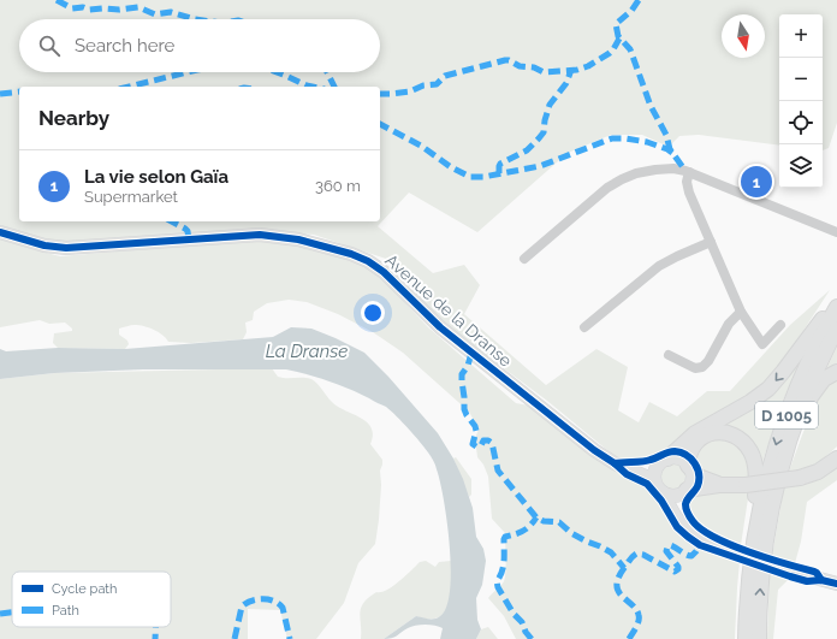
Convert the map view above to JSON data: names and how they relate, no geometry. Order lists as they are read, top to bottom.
{
  "streets": {
    "highway": ["D 1005"],
    "main road": ["Avenue de la Dranse"]
  },
  "water": ["La Dranse"],
  "legend": ["Cycle path", "Path"],
  "north": "bottom",
  "page": {
    "map_buttons": ["+", "−"],
    "search": "Search here",
    "heading": "Nearby",
    "list": [
      {
        "mark": "1",
        "name": "La vie selon Gaïa",
        "note": "Supermarket",
        "value": "360 m"
      }
    ],
    "pins": "1"
  }
}
